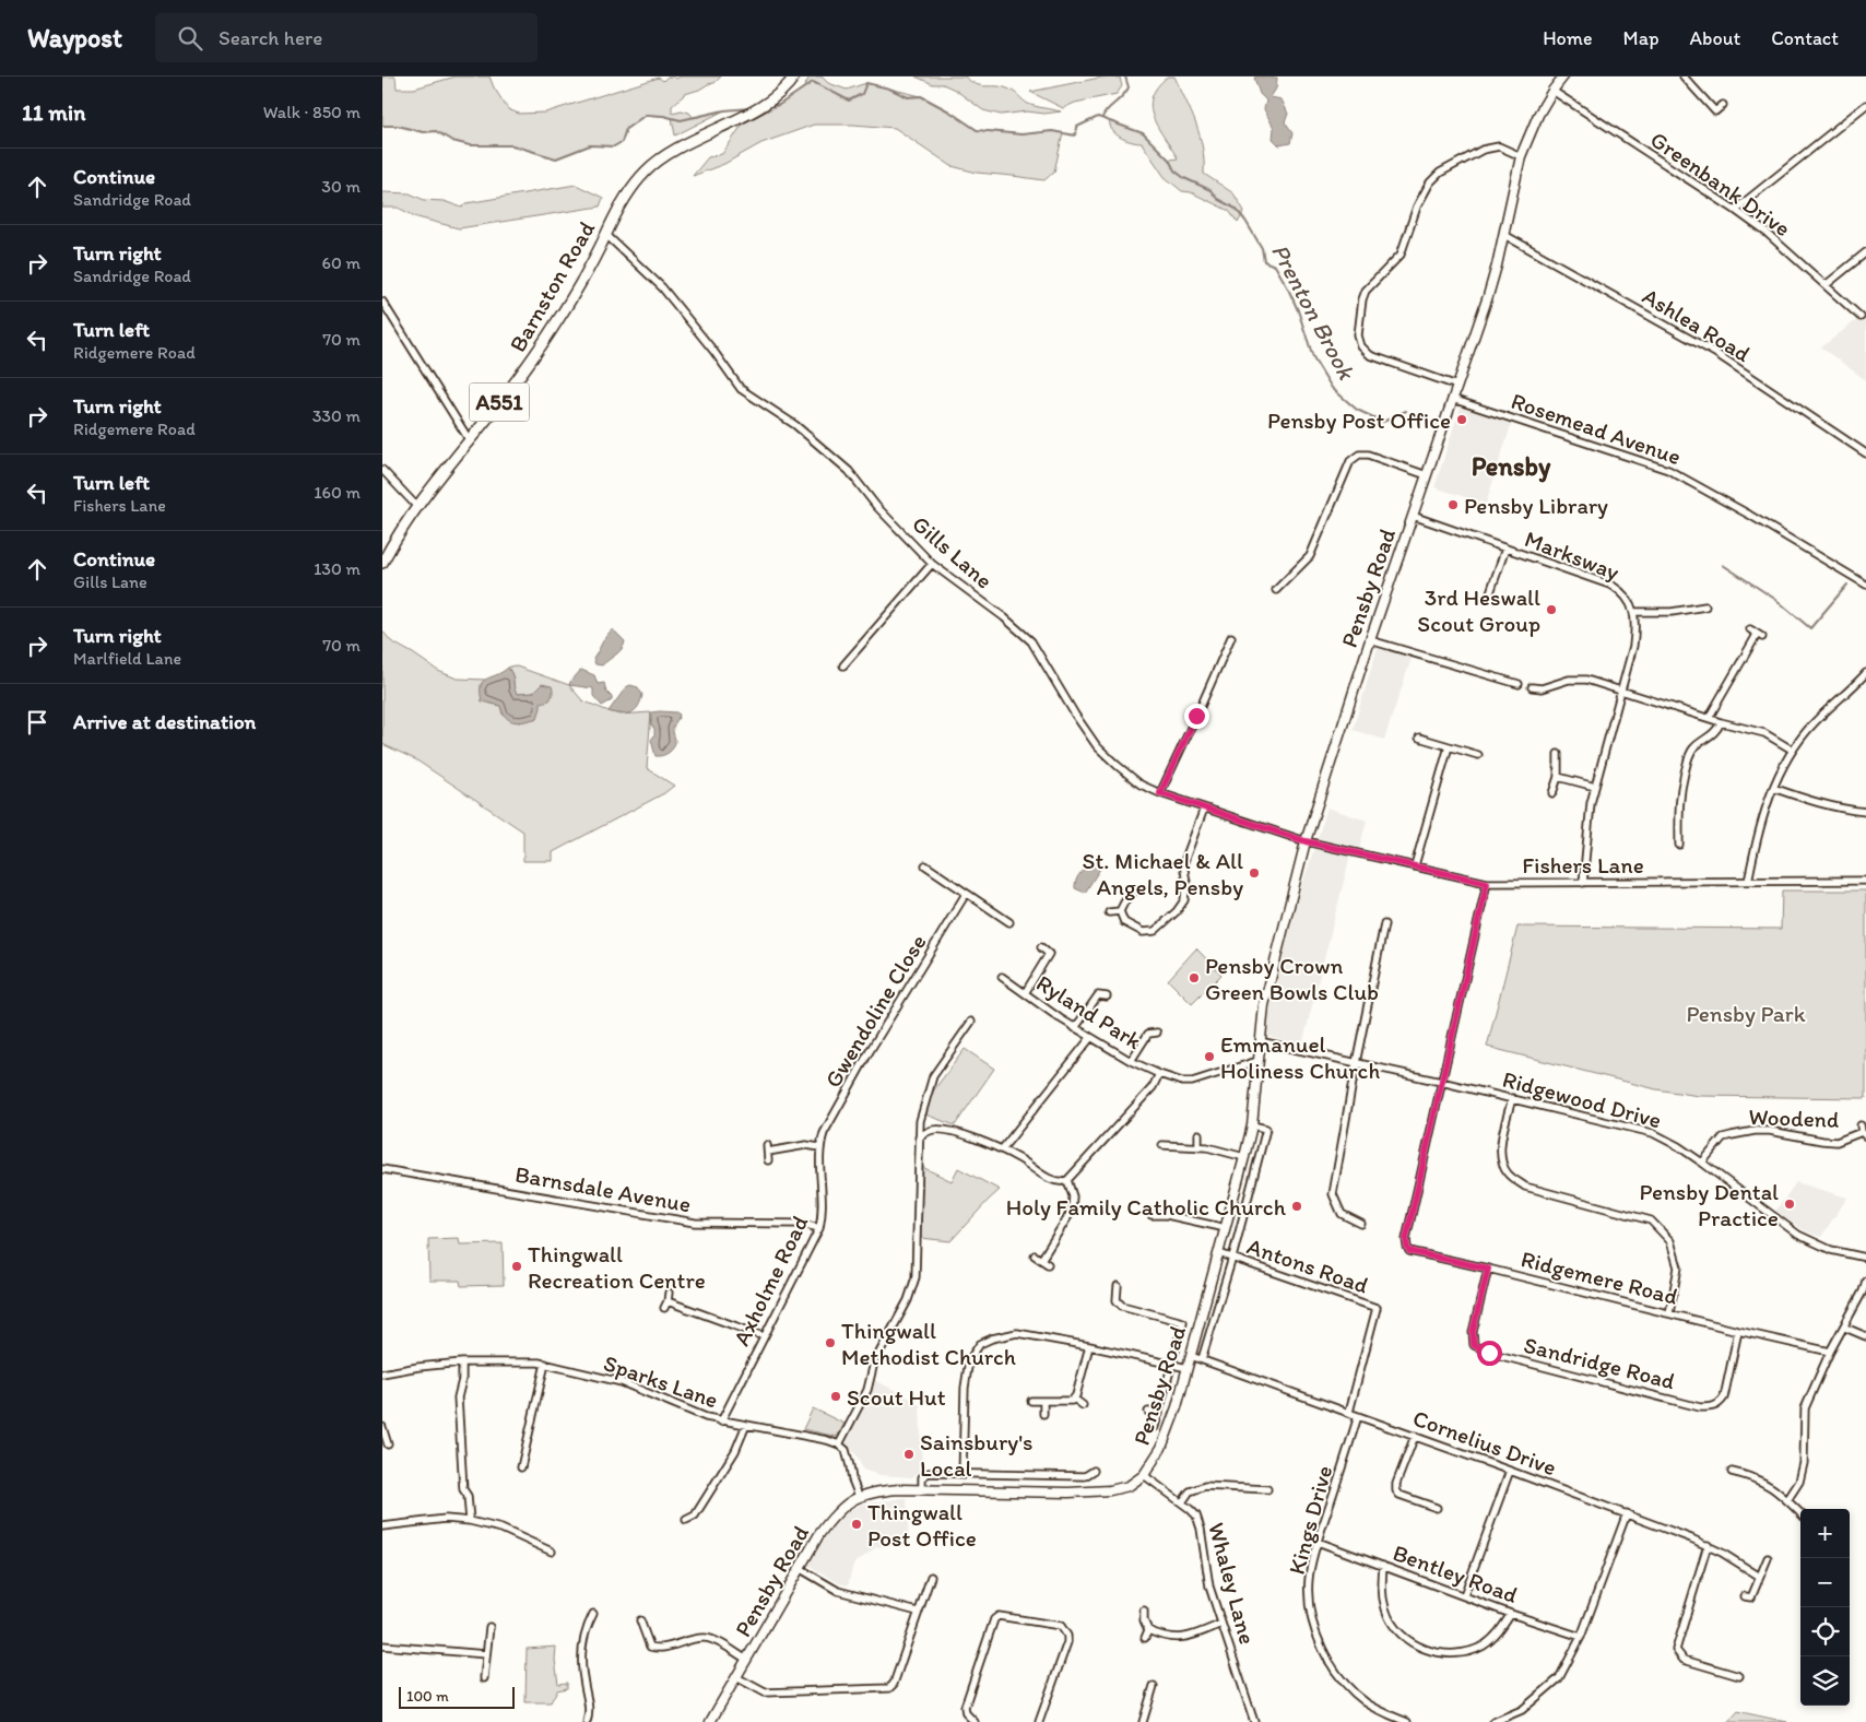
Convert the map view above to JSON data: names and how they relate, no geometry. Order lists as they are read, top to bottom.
{
  "streets": {
    "main road": ["Barnston Road", "A551", "Pensby Road"],
    "street": [
      "Greenbank Drive",
      "Ashlea Road",
      "Rosemead Avenue",
      "Gills Lane",
      "Marksway",
      "Fishers Lane",
      "Gwendoline Close",
      "Ryland Park",
      "Ridgewood Drive",
      "Woodend",
      "Barnsdale Avenue",
      "Antons Road",
      "Ridgemere Road",
      "Axholme Road",
      "Sandridge Road",
      "Sparks Lane",
      "Cornelius Drive",
      "Kings Drive",
      "Bentley Road",
      "Whaley Lane"
    ]
  },
  "crossings": [
    ["Greenbank Drive", "Pensby Road"],
    ["Barnston Road", "Gills Lane"],
    ["Ashlea Road", "Pensby Road"],
    ["Rosemead Avenue", "Pensby Road"],
    ["Gills Lane", "Pensby Road"],
    ["Gills Lane", "Fishers Lane"],
    ["Marksway", "Pensby Road"],
    ["Marksway", "Fishers Lane"],
    ["Pensby Road", "Fishers Lane"],
    ["Pensby Road", "Ryland Park"],
    ["Pensby Road", "Ridgewood Drive"],
    ["Pensby Road", "Antons Road"],
    ["Pensby Road", "Cornelius Drive"],
    ["Pensby Road", "Whaley Lane"],
    ["Fishers Lane", "Ridgemere Road"],
    ["Gwendoline Close", "Axholme Road"],
    ["Ridgewood Drive", "Woodend"],
    ["Ridgewood Drive", "Ridgemere Road"],
    ["Barnsdale Avenue", "Axholme Road"],
    ["Antons Road", "Cornelius Drive"],
    ["Ridgemere Road", "Sandridge Road"],
    ["Axholme Road", "Sparks Lane"],
    ["Cornelius Drive", "Kings Drive"],
    ["Kings Drive", "Bentley Road"]
  ],
  "districts": ["Pensby"],
  "water": ["Prenton Brook"],
  "parks": ["Pensby Park"],
  "places": [
    "Pensby Post Office",
    "Pensby Library",
    "3rd Heswall Scout Group",
    "St. Michael & All Angels, Pensby",
    "Pensby Crown Green Bowls Club",
    "Emmanuel Holiness Church",
    "Pensby Dental Practice",
    "Holy Family Catholic Church",
    "Thingwall Recreation Centre",
    "Thingwall Methodist Church",
    "Scout Hut",
    "Sainsbury's Local",
    "Thingwall Post Office"
  ],
  "scale_bar": "100 m",
  "page": {
    "header": "Waypost",
    "search": "Search here",
    "nav": [
      "Home",
      "Map",
      "About",
      "Contact"
    ],
    "heading": ["11 min", "Walk · 850 m"],
    "list": [
      ["Continue", "Sandridge Road", "30 m"],
      ["Turn right", "Sandridge Road", "60 m"],
      ["Turn left", "Ridgemere Road", "70 m"],
      ["Turn right", "Ridgemere Road", "330 m"],
      ["Turn left", "Fishers Lane", "160 m"],
      ["Continue", "Gills Lane", "130 m"],
      ["Turn right", "Marlfield Lane", "70 m"],
      "Arrive at destination"
    ],
    "map_buttons": ["+", "−"],
    "scale": "100 m"
  }
}
